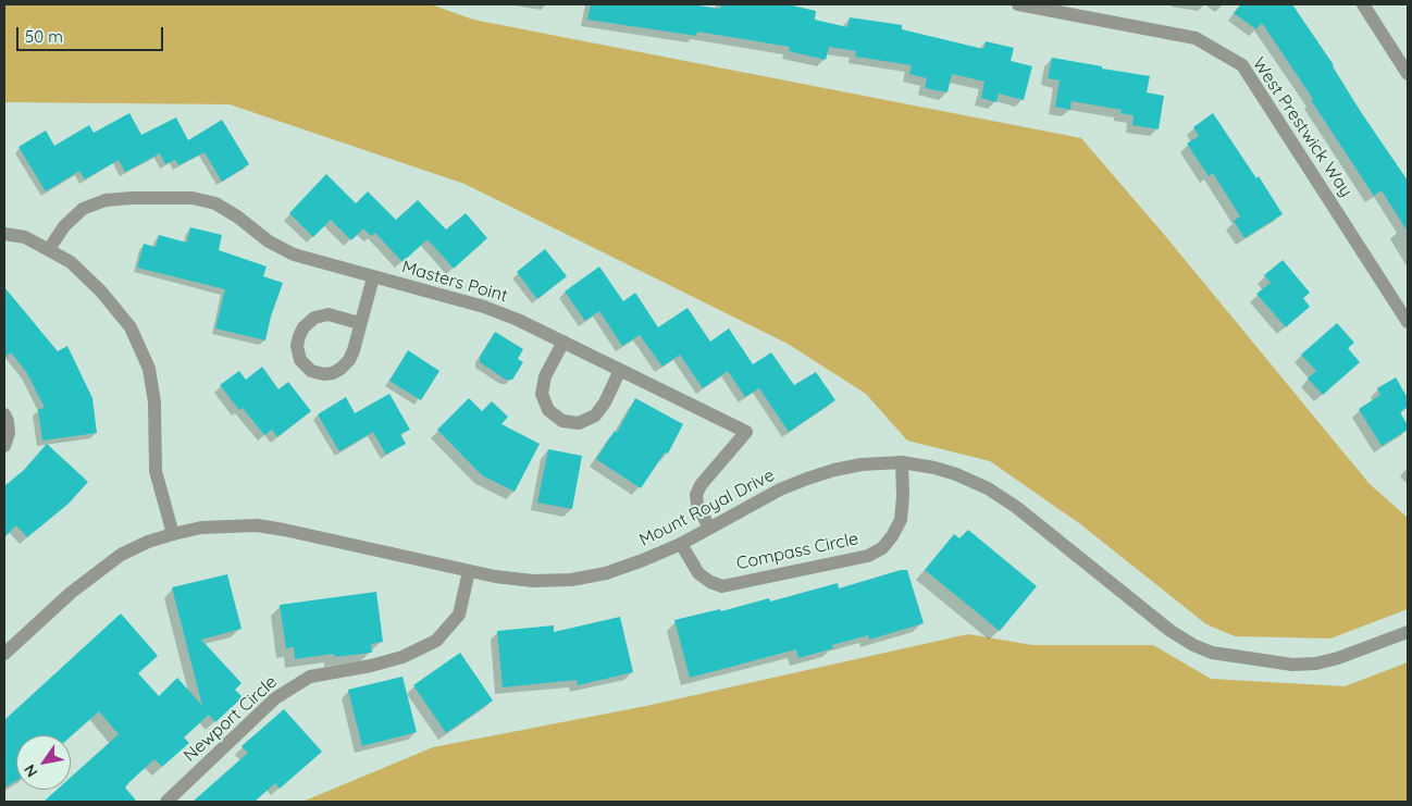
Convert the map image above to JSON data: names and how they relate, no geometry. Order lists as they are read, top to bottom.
{
  "streets": {
    "street": [
      "West Prestwick Way",
      "Masters Point",
      "Mount Royal Drive",
      "Compass Circle",
      "Newport Circle"
    ]
  },
  "crossings": [
    ["Masters Point", "Mount Royal Drive"],
    ["Mount Royal Drive", "Compass Circle"],
    ["Mount Royal Drive", "Newport Circle"]
  ],
  "scale_bar": "50 m",
  "north": "bottom left"
}
